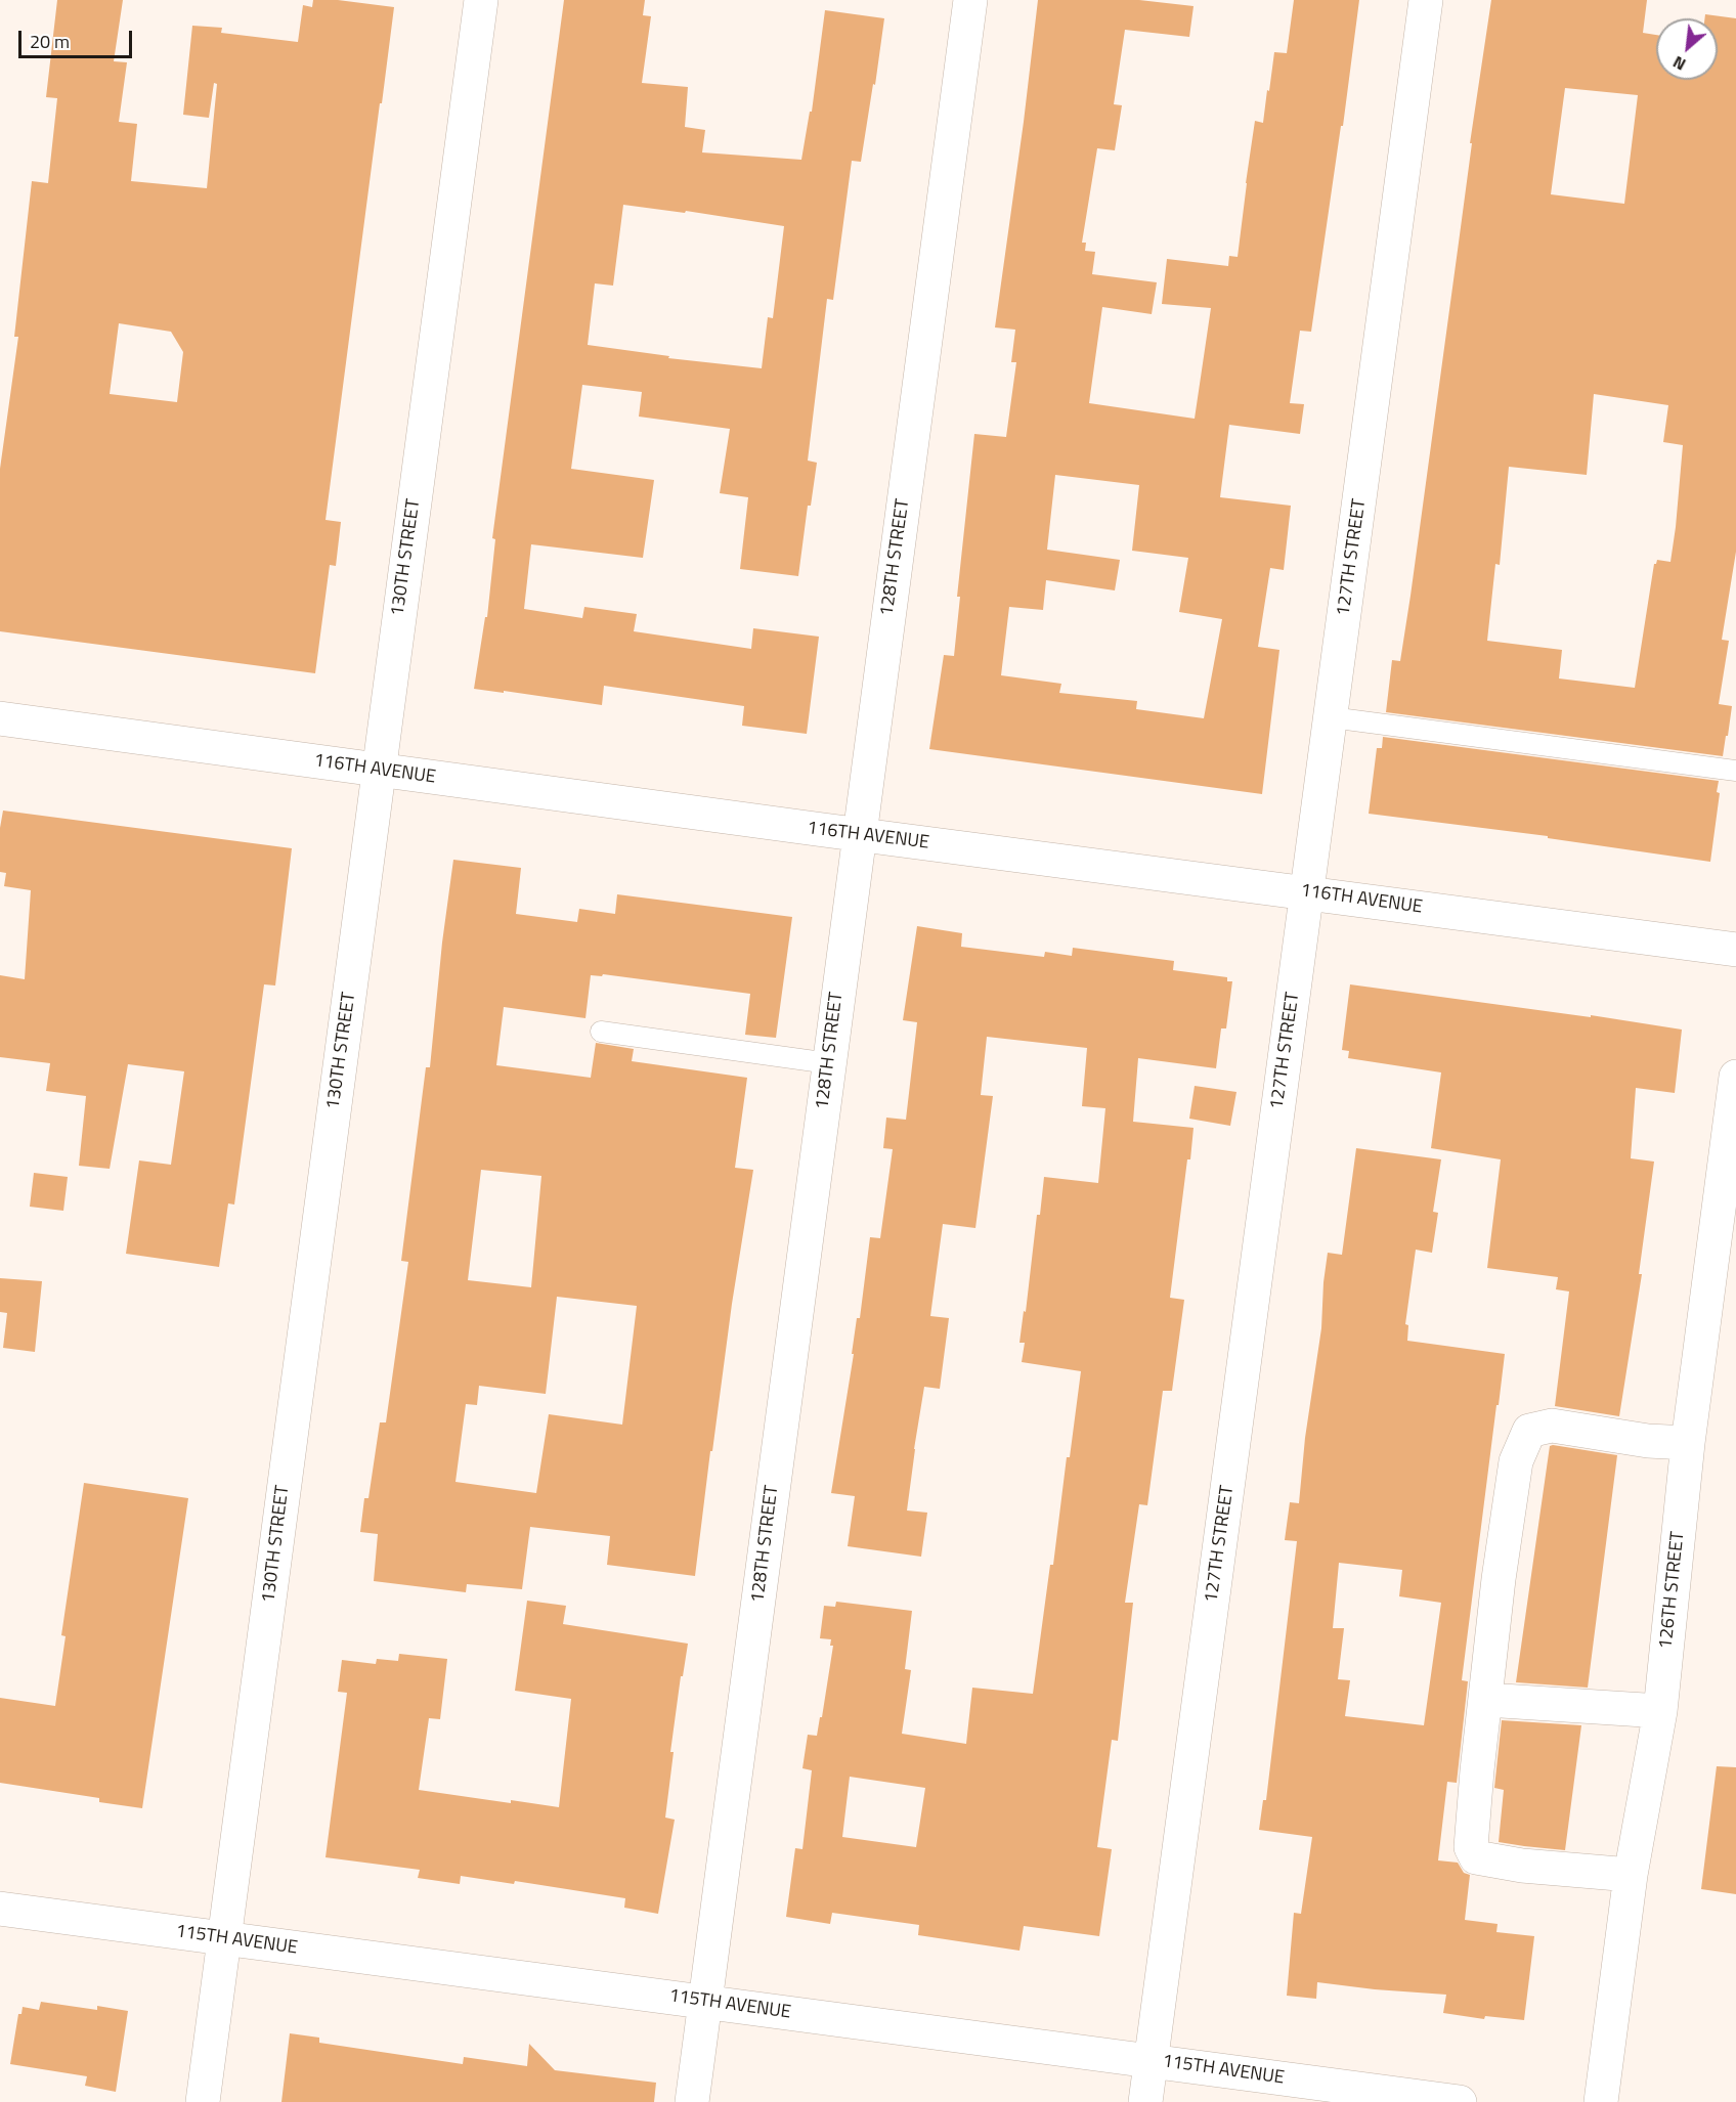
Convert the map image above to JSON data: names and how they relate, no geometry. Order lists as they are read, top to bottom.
{
  "streets": {
    "street": [
      "130TH STREET",
      "128TH STREET",
      "127TH STREET",
      "116TH AVENUE",
      "126TH STREET",
      "115TH AVENUE"
    ]
  },
  "crossings": [
    ["130TH STREET", "116TH AVENUE"],
    ["130TH STREET", "115TH AVENUE"],
    ["128TH STREET", "116TH AVENUE"],
    ["128TH STREET", "115TH AVENUE"],
    ["127TH STREET", "116TH AVENUE"],
    ["127TH STREET", "115TH AVENUE"]
  ],
  "scale_bar": "20 m",
  "north": "bottom left"
}
